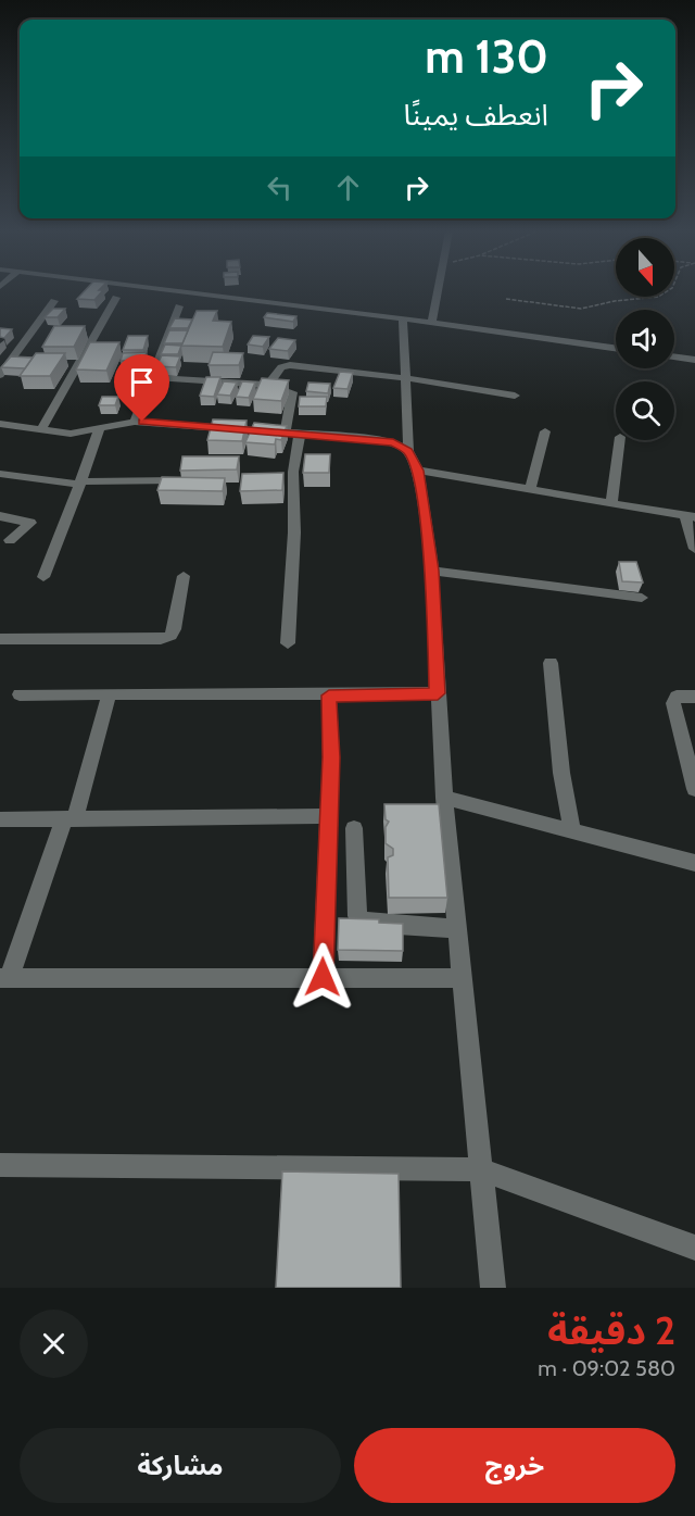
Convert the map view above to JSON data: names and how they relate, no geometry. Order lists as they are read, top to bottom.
{
  "north": "bottom",
  "page": {
    "turn": ["130 m", "انعطف يمينًا"],
    "heading": ["2 دقيقة", "580 m · 09:02"],
    "buttons": ["خروج", "مشاركة"]
  }
}
